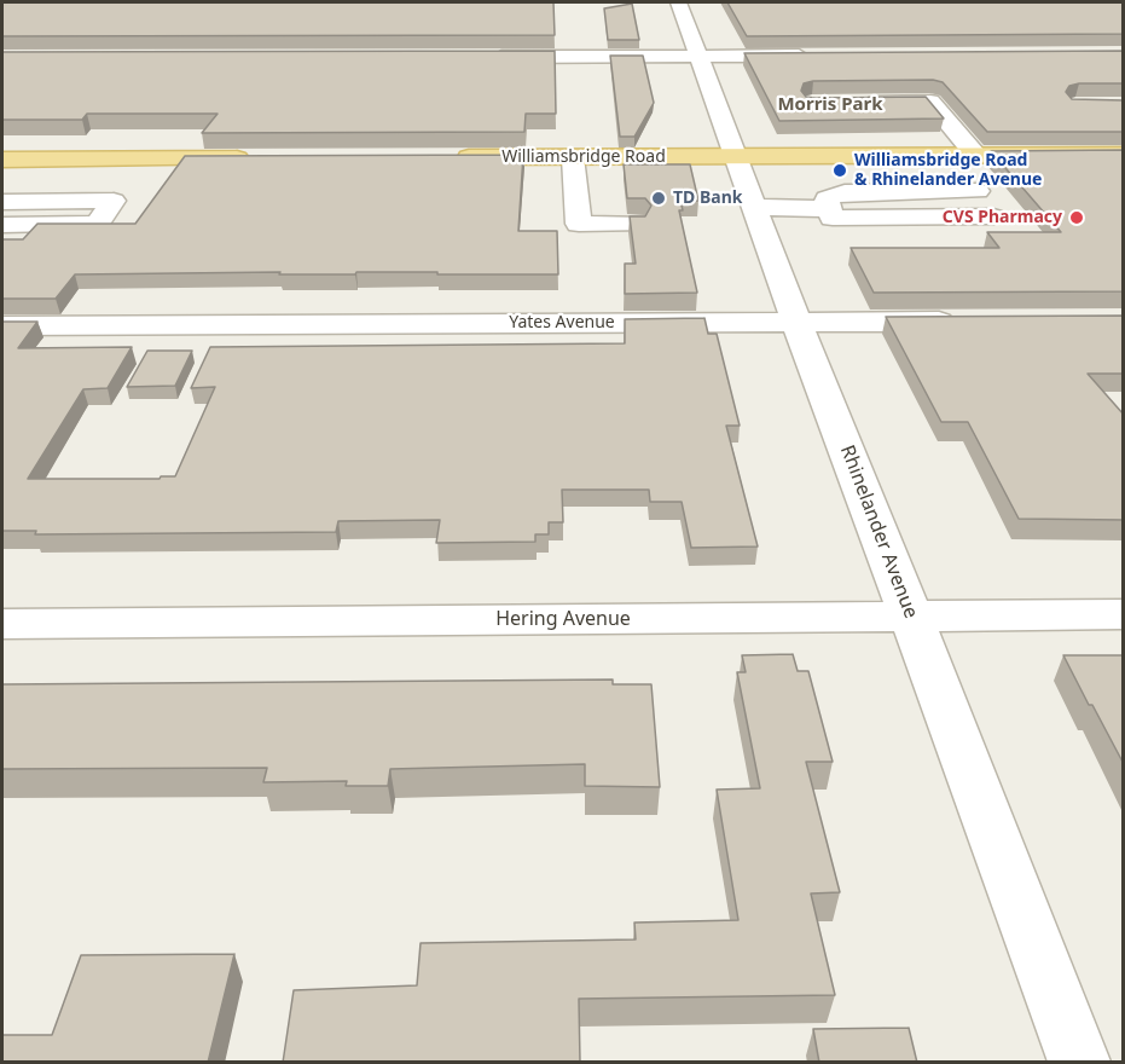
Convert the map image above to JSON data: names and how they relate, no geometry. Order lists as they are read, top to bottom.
{
  "streets": {
    "main road": ["Williamsbridge Road"],
    "street": ["Yates Avenue", "Rhinelander Avenue", "Hering Avenue"]
  },
  "crossings": [
    ["Williamsbridge Road", "Rhinelander Avenue"],
    ["Yates Avenue", "Rhinelander Avenue"],
    ["Rhinelander Avenue", "Hering Avenue"]
  ],
  "districts": ["Morris Park"],
  "places": ["Williamsbridge Road & Rhinelander Avenue", "TD Bank", "CVS Pharmacy"]
}
